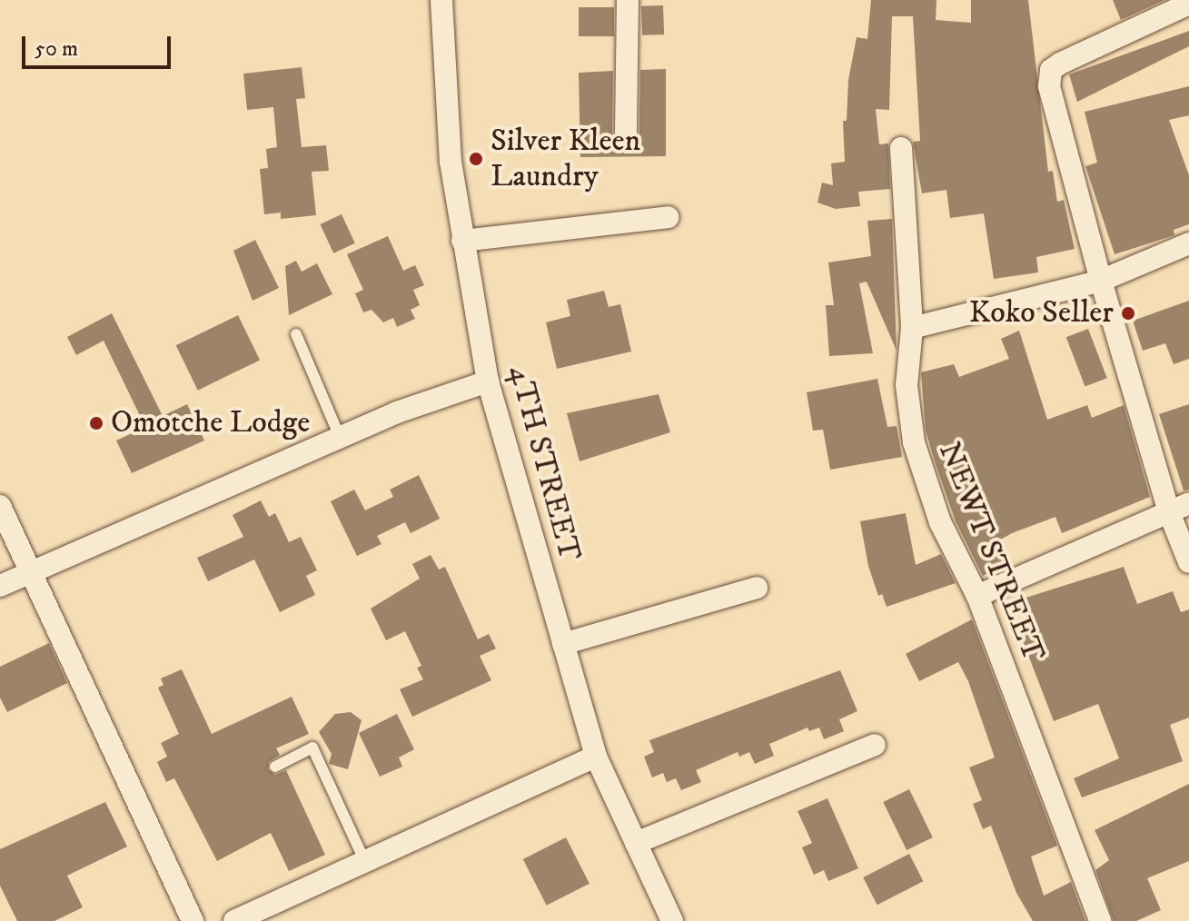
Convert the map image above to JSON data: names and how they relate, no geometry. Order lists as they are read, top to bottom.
{
  "streets": {
    "street": ["4TH STREET", "NEWT STREET"]
  },
  "places": ["Silver Kleen Laundry", "Koko Seller", "Omotche Lodge"],
  "scale_bar": "50 m"
}
